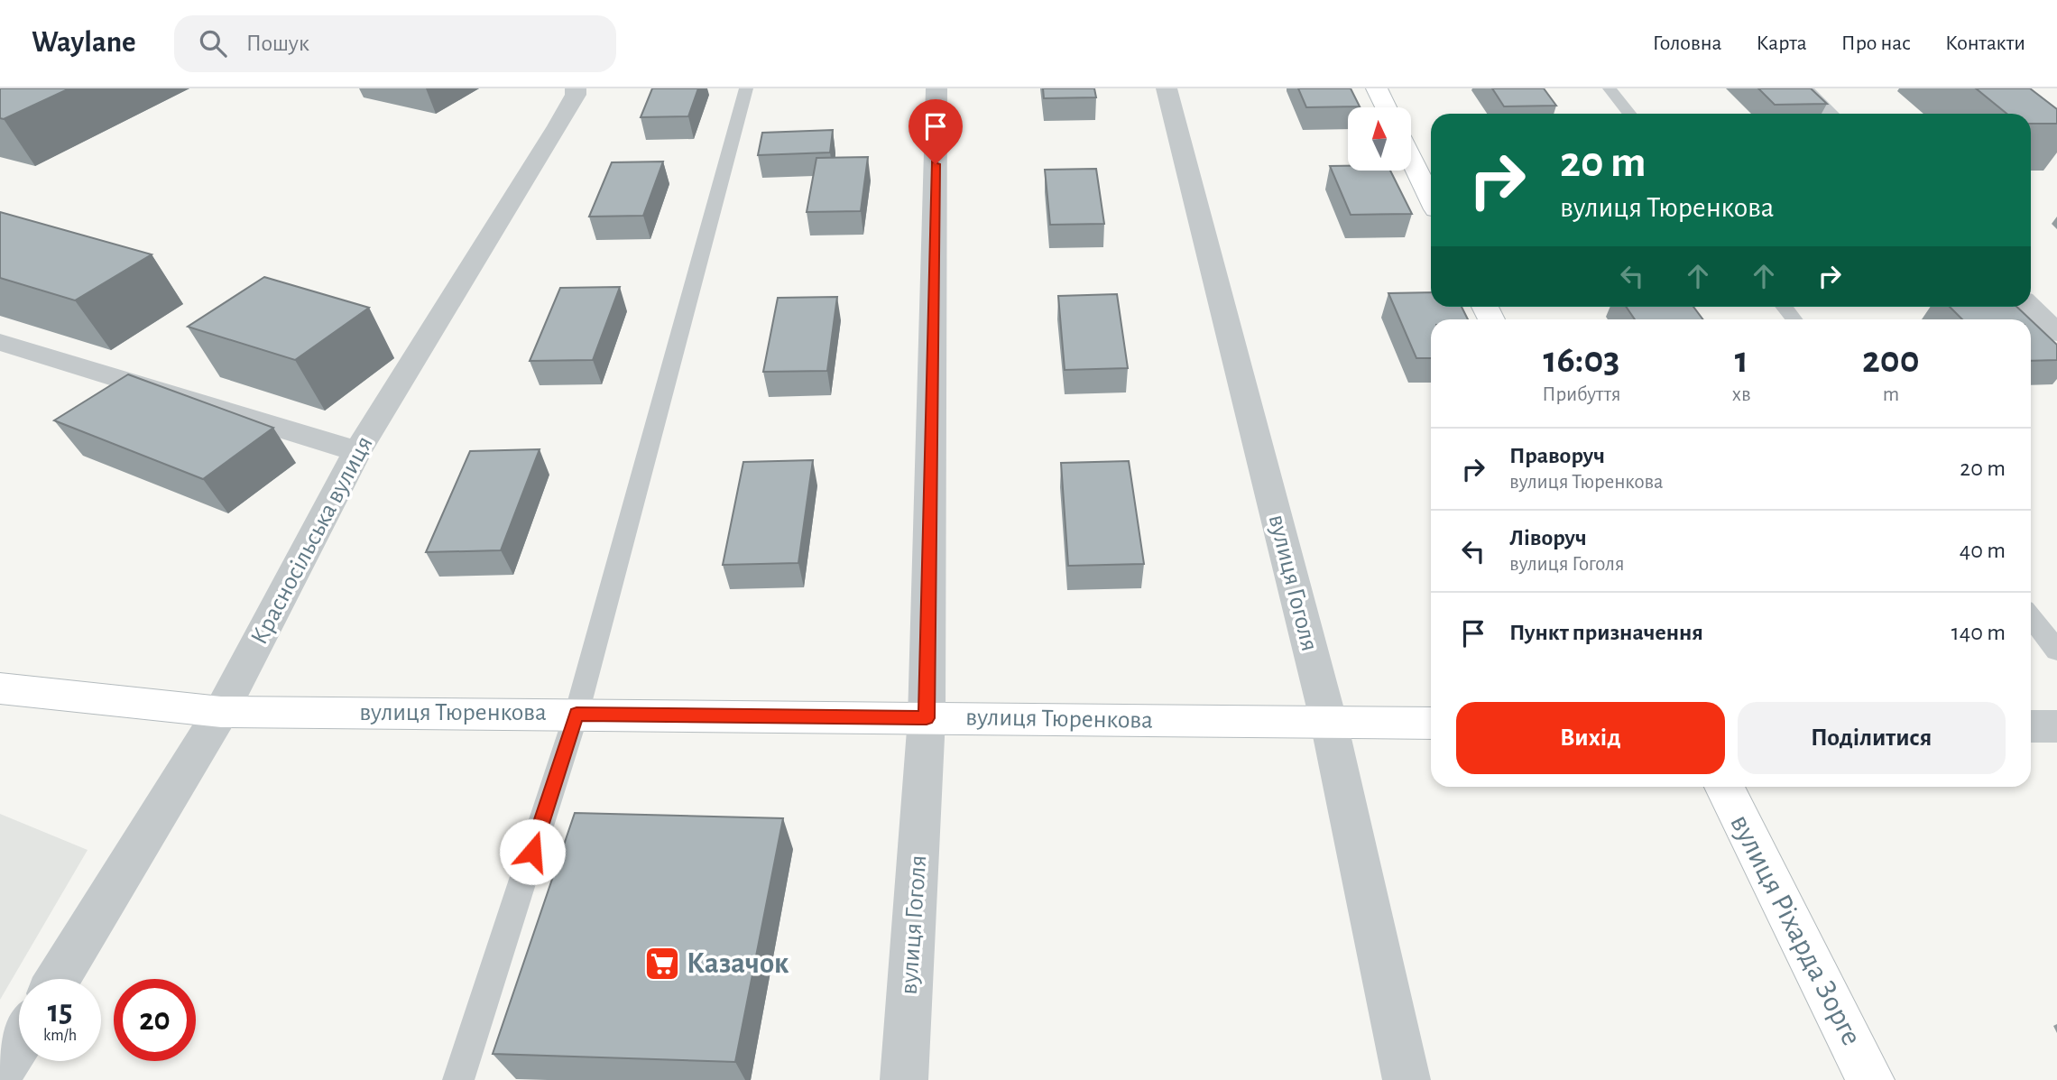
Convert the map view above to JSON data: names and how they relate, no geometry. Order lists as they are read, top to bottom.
{
  "streets": {
    "street": [
      "Красносільська вулиця",
      "вулиця Гоголя",
      "вулиця Тюренкова",
      "вулиця Ріхарда Зорге"
    ]
  },
  "crossings": [
    ["Красносільська вулиця", "вулиця Тюренкова"],
    ["вулиця Гоголя", "вулиця Тюренкова"]
  ],
  "places": {
    "supermarket": ["Казачок"]
  },
  "north": "top",
  "page": {
    "header": "Waylane",
    "search": "Пошук",
    "nav": [
      "Головна",
      "Карта",
      "Про нас",
      "Контакти"
    ],
    "turn": ["20 m", "вулиця Тюренкова"],
    "eta": [
      "16:03",
      "Прибуття",
      "1",
      "хв",
      "200",
      "m"
    ],
    "list": [
      {
        "name": "Праворуч",
        "note": "вулиця Тюренкова",
        "value": "20 m"
      },
      {
        "name": "Ліворуч",
        "note": "вулиця Гоголя",
        "value": "40 m"
      },
      {
        "name": "Пункт призначення",
        "value": "140 m"
      }
    ],
    "buttons": ["Вихід", "Поділитися"],
    "speed": "15 km/h",
    "limit": "20"
  }
}
